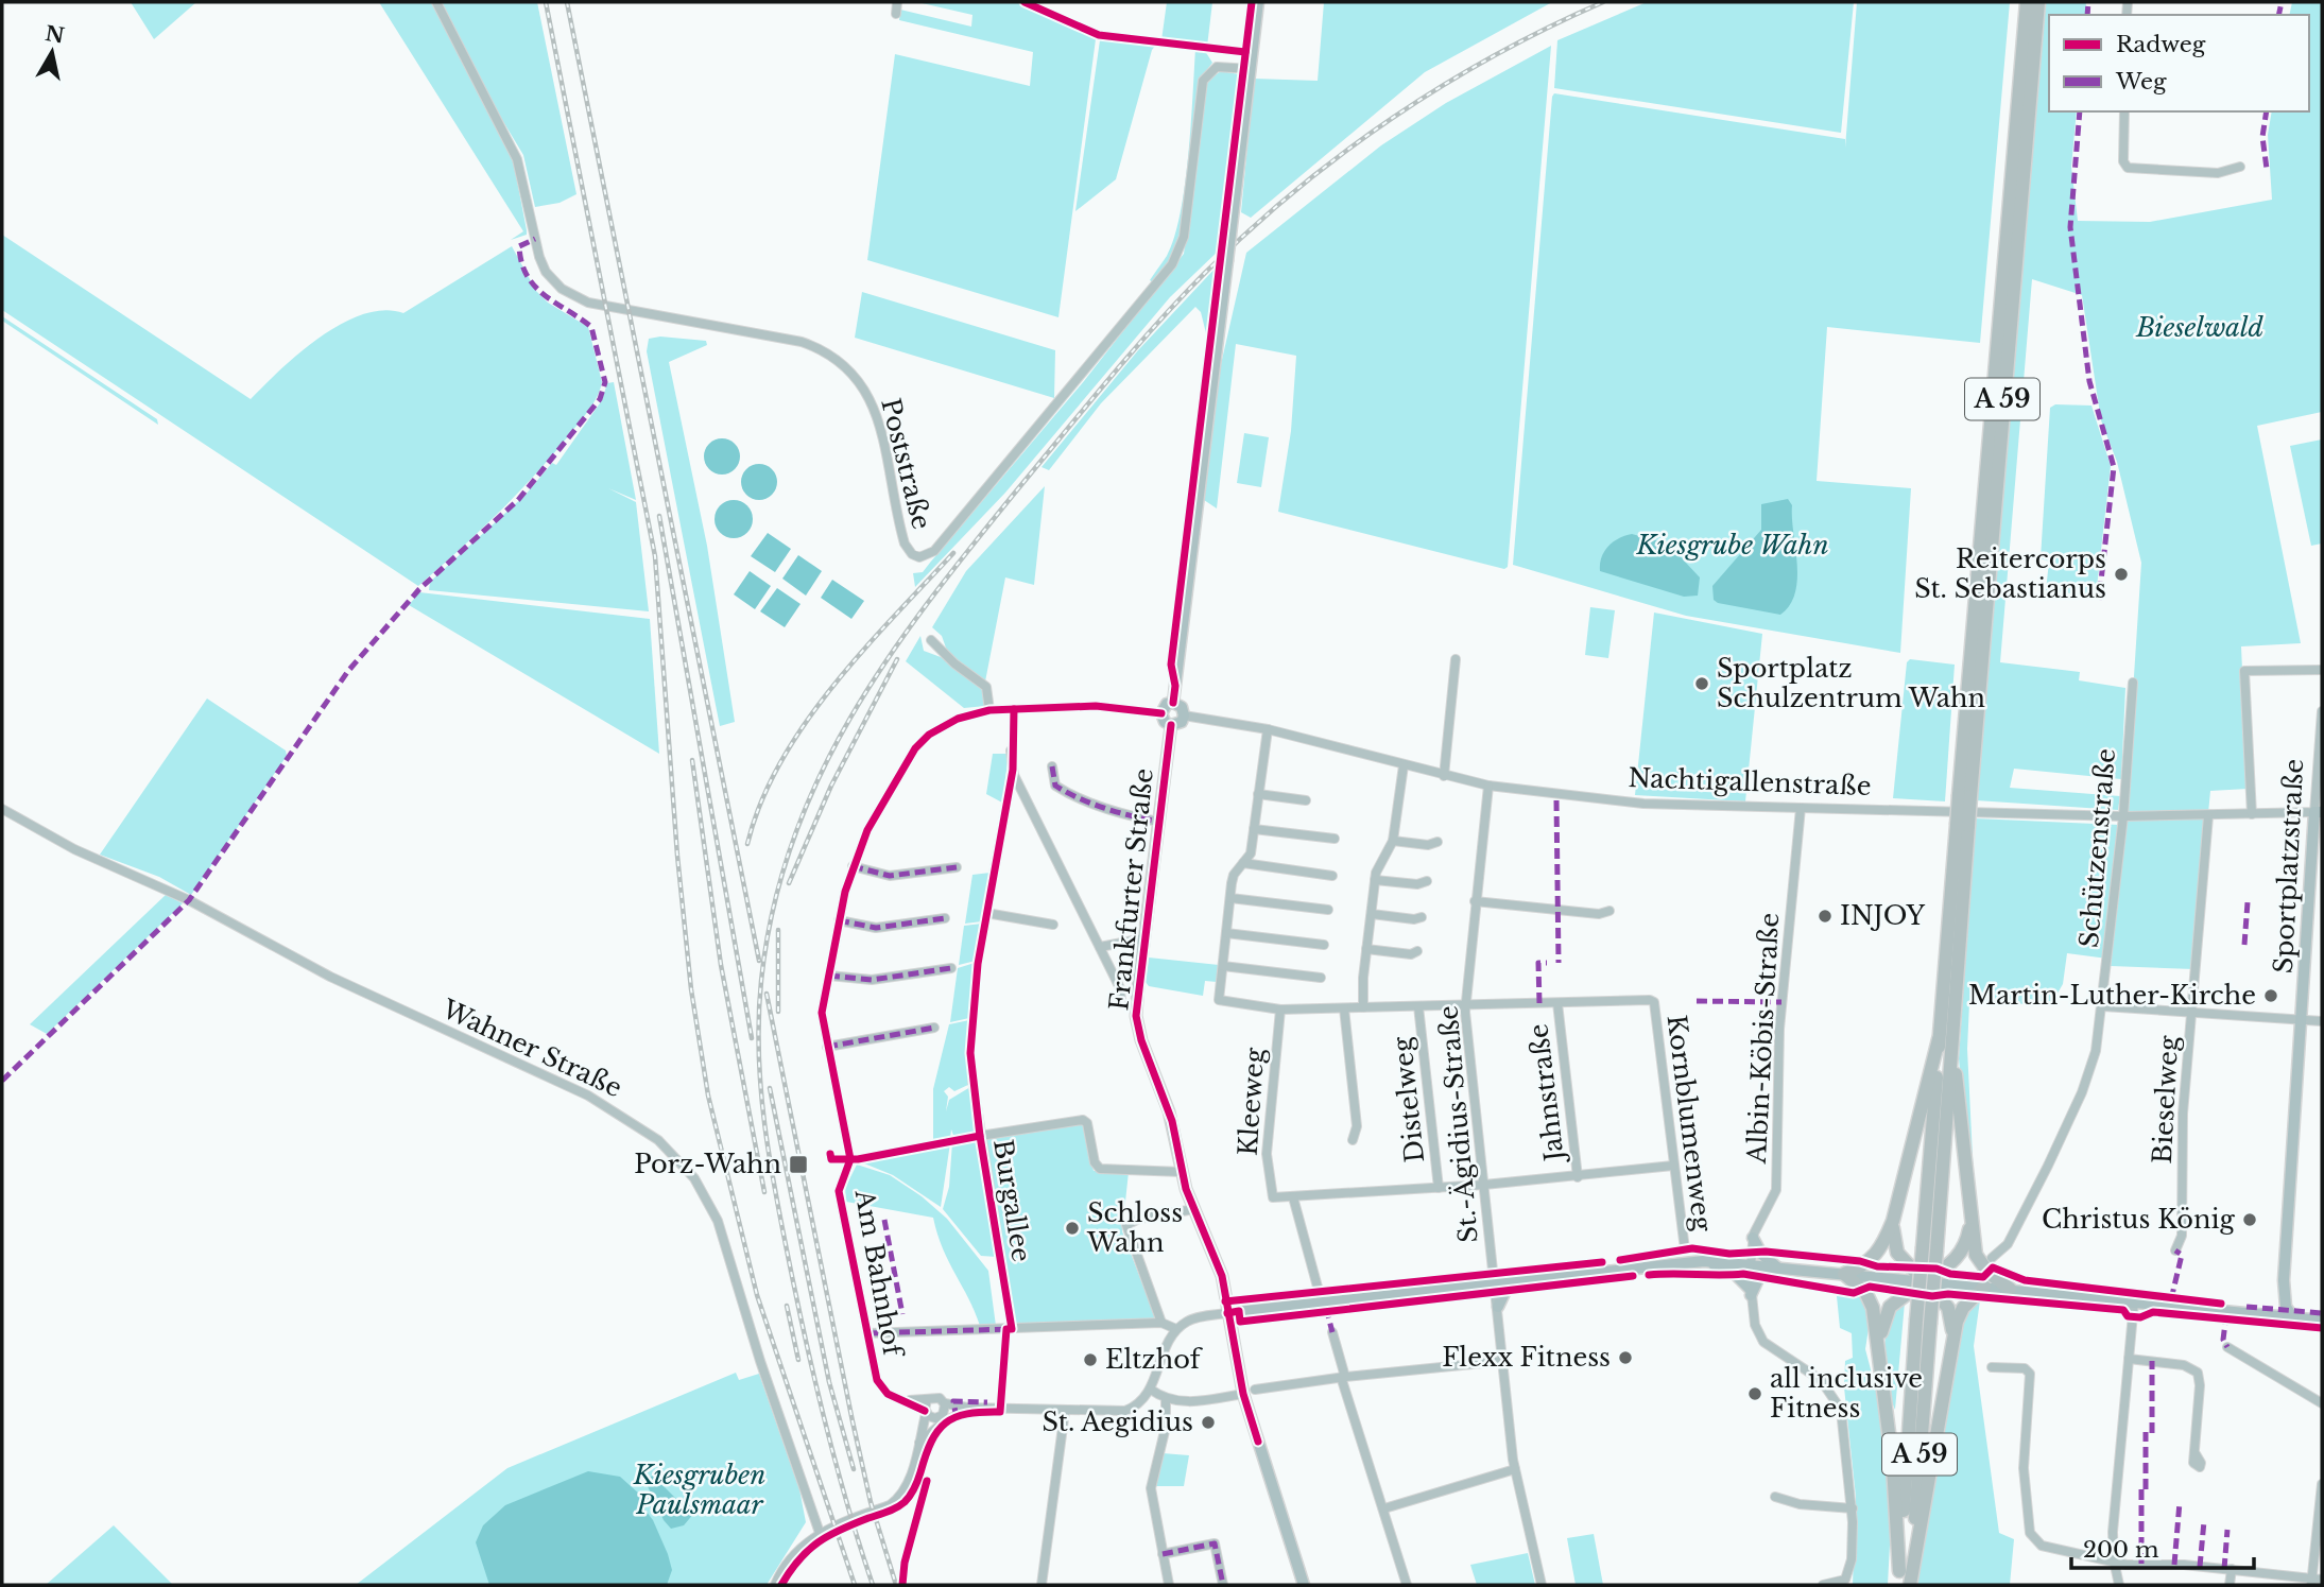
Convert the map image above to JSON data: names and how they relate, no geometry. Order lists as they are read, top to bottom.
{
  "streets": {
    "highway": ["A 59"],
    "main road": ["Sportplatzstraße", "Frankfurter Straße"],
    "street": [
      "Poststraße",
      "Nachtigallenstraße",
      "Schützenstraße",
      "Albin-Köbis-Straße",
      "Wahner Straße",
      "Jahnstraße",
      "Distelweg",
      "Bieselweg",
      "Kleeweg",
      "Kornblumenweg",
      "St.-Ägidius-Straße",
      "Burgallee",
      "Am Bahnhof"
    ]
  },
  "crossings": [
    ["Nachtigallenstraße", "Schützenstraße"],
    ["Nachtigallenstraße", "Sportplatzstraße"],
    ["Nachtigallenstraße", "Frankfurter Straße"],
    ["Nachtigallenstraße", "Albin-Köbis-Straße"],
    ["Nachtigallenstraße", "Bieselweg"],
    ["Nachtigallenstraße", "St.-Ägidius-Straße"],
    ["Nachtigallenstraße", "Am Bahnhof"],
    ["Frankfurter Straße", "Am Bahnhof"],
    ["Jahnstraße", "Kornblumenweg"]
  ],
  "parks": ["Bieselwald", "Kiesgrube Wahn", "Kiesgruben Paulsmaar"],
  "places": {
    "other": [
      "Reitercorps St. Sebastianus",
      "Sportplatz Schulzentrum Wahn",
      "INJOY",
      "Martin-Luther-Kirche",
      "Christus König",
      "Schloss Wahn",
      "Flexx Fitness",
      "Eltzhof",
      "all inclusive Fitness",
      "St. Aegidius"
    ],
    "transit": ["Porz-Wahn"]
  },
  "legend": ["Radweg", "Weg"],
  "scale_bar": "200 m",
  "north": "top"
}
